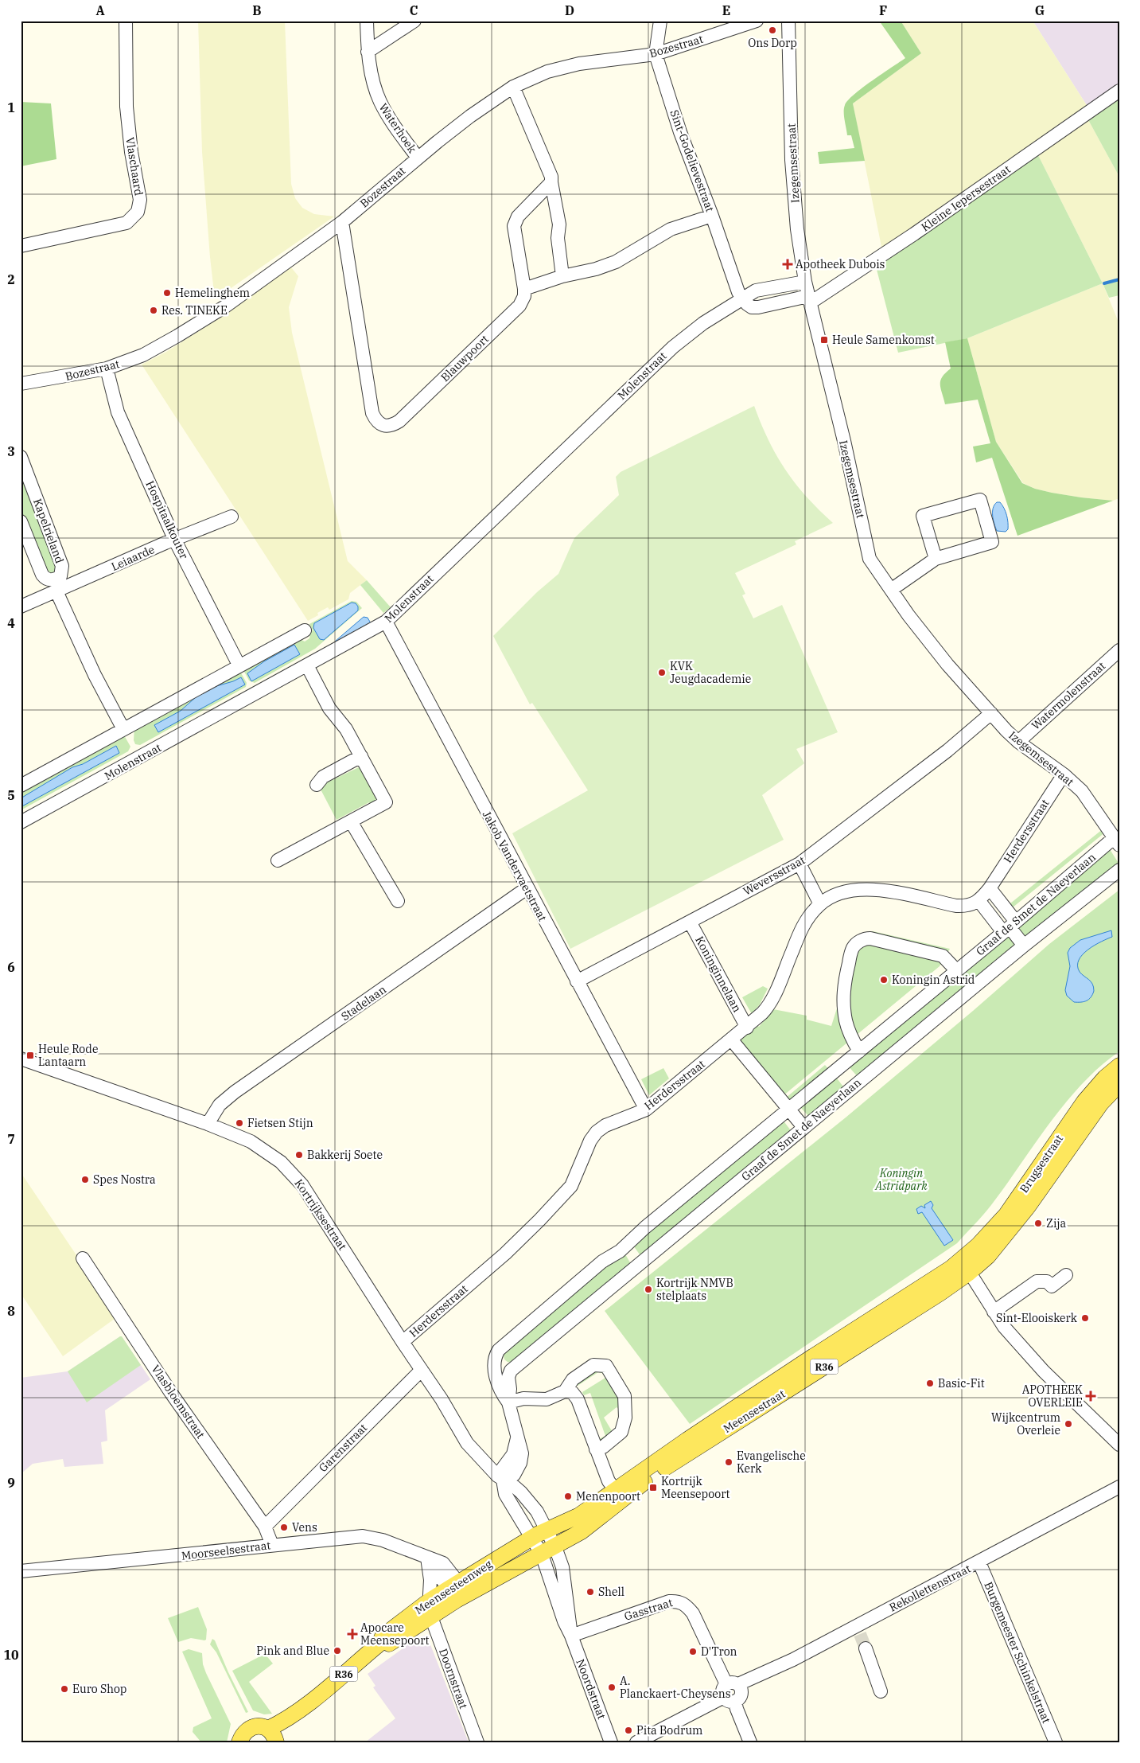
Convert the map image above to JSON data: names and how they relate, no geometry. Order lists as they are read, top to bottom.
{
  "streets": {
    "main road": [
      "Brugsestraat",
      "R36",
      "Meensestraat",
      "Meensesteenweg"
    ],
    "street": [
      "Bozestraat",
      "Waterhoek",
      "Sint-Godelievestraat",
      "Izegemsestraat",
      "Vlaschaard",
      "Kleine Iepersestraat",
      "Blauwpoort",
      "Molenstraat",
      "Hospitaalkouter",
      "Kapelrieland",
      "Leiaarde",
      "Watermolenstraat",
      "Herdersstraat",
      "Jakob Vandervaetstraat",
      "Weversstraat",
      "Graaf de Smet de Naeyerlaan",
      "Koninginnelaan",
      "Stadelaan",
      "Kortrijksestraat",
      "Vlasbloemstraat",
      "Garenstraat",
      "Moorseelsestraat",
      "Rekollettenstraat",
      "Gasstraat",
      "Burgemeester Schinkelstraat",
      "Doornstraat",
      "Noordstraat"
    ]
  },
  "crossings": [
    ["Bozestraat", "Waterhoek"],
    ["Bozestraat", "Sint-Godelievestraat"],
    ["Bozestraat", "Blauwpoort"],
    ["Bozestraat", "Hospitaalkouter"],
    ["Sint-Godelievestraat", "Molenstraat"],
    ["Izegemsestraat", "Kleine Iepersestraat"],
    ["Izegemsestraat", "Molenstraat"],
    ["Izegemsestraat", "Watermolenstraat"],
    ["Izegemsestraat", "Herdersstraat"],
    ["Izegemsestraat", "Weversstraat"],
    ["Izegemsestraat", "Graaf de Smet de Naeyerlaan"],
    ["Molenstraat", "Jakob Vandervaetstraat"],
    ["Hospitaalkouter", "Leiaarde"],
    ["Herdersstraat", "Jakob Vandervaetstraat"],
    ["Herdersstraat", "Koninginnelaan"],
    ["Herdersstraat", "Kortrijksestraat"],
    ["Jakob Vandervaetstraat", "Weversstraat"],
    ["Jakob Vandervaetstraat", "Stadelaan"],
    ["Weversstraat", "Koninginnelaan"],
    ["Graaf de Smet de Naeyerlaan", "Kortrijksestraat"],
    ["Stadelaan", "Kortrijksestraat"],
    ["Brugsestraat", "Meensestraat"],
    ["Kortrijksestraat", "Meensestraat"],
    ["Kortrijksestraat", "Garenstraat"],
    ["Kortrijksestraat", "Meensesteenweg"],
    ["Kortrijksestraat", "Noordstraat"],
    ["R36", "Meensesteenweg"],
    ["Vlasbloemstraat", "Garenstraat"],
    ["Vlasbloemstraat", "Moorseelsestraat"],
    ["Meensestraat", "Meensesteenweg"],
    ["Meensestraat", "Noordstraat"],
    ["Moorseelsestraat", "Meensesteenweg"],
    ["Meensesteenweg", "Doornstraat"],
    ["Meensesteenweg", "Noordstraat"],
    ["Rekollettenstraat", "Gasstraat"],
    ["Rekollettenstraat", "Burgemeester Schinkelstraat"],
    ["Gasstraat", "Noordstraat"]
  ],
  "parks": ["Koningin Astridpark"],
  "places": {
    "other": [
      "Ons Dorp",
      "Hemelinghem",
      "Res. TINEKE",
      "KVK Jeugdacademie",
      "Koningin Astrid",
      "Fietsen Stijn",
      "Bakkerij Soete",
      "Spes Nostra",
      "Zija",
      "Kortrijk NMVB stelplaats",
      "Sint-Elooiskerk",
      "Basic-Fit",
      "Wijkcentrum Overleie",
      "Evangelische Kerk",
      "Menenpoort",
      "Vens",
      "Shell",
      "Pink and Blue",
      "D'Tron",
      "A. Planckaert-Cheysens",
      "Euro Shop",
      "Pita Bodrum"
    ],
    "health": ["Apotheek Dubois", "APOTHEEK OVERLEIE", "Apocare Meensepoort"],
    "transit": ["Heule Samenkomst", "Heule Rode Lantaarn", "Kortrijk Meensepoort"]
  },
  "grid": {
    "columns": [
      "A",
      "B",
      "C",
      "D",
      "E",
      "F",
      "G"
    ],
    "rows": [
      "1",
      "2",
      "3",
      "4",
      "5",
      "6",
      "7",
      "8",
      "9",
      "10"
    ]
  }
}
